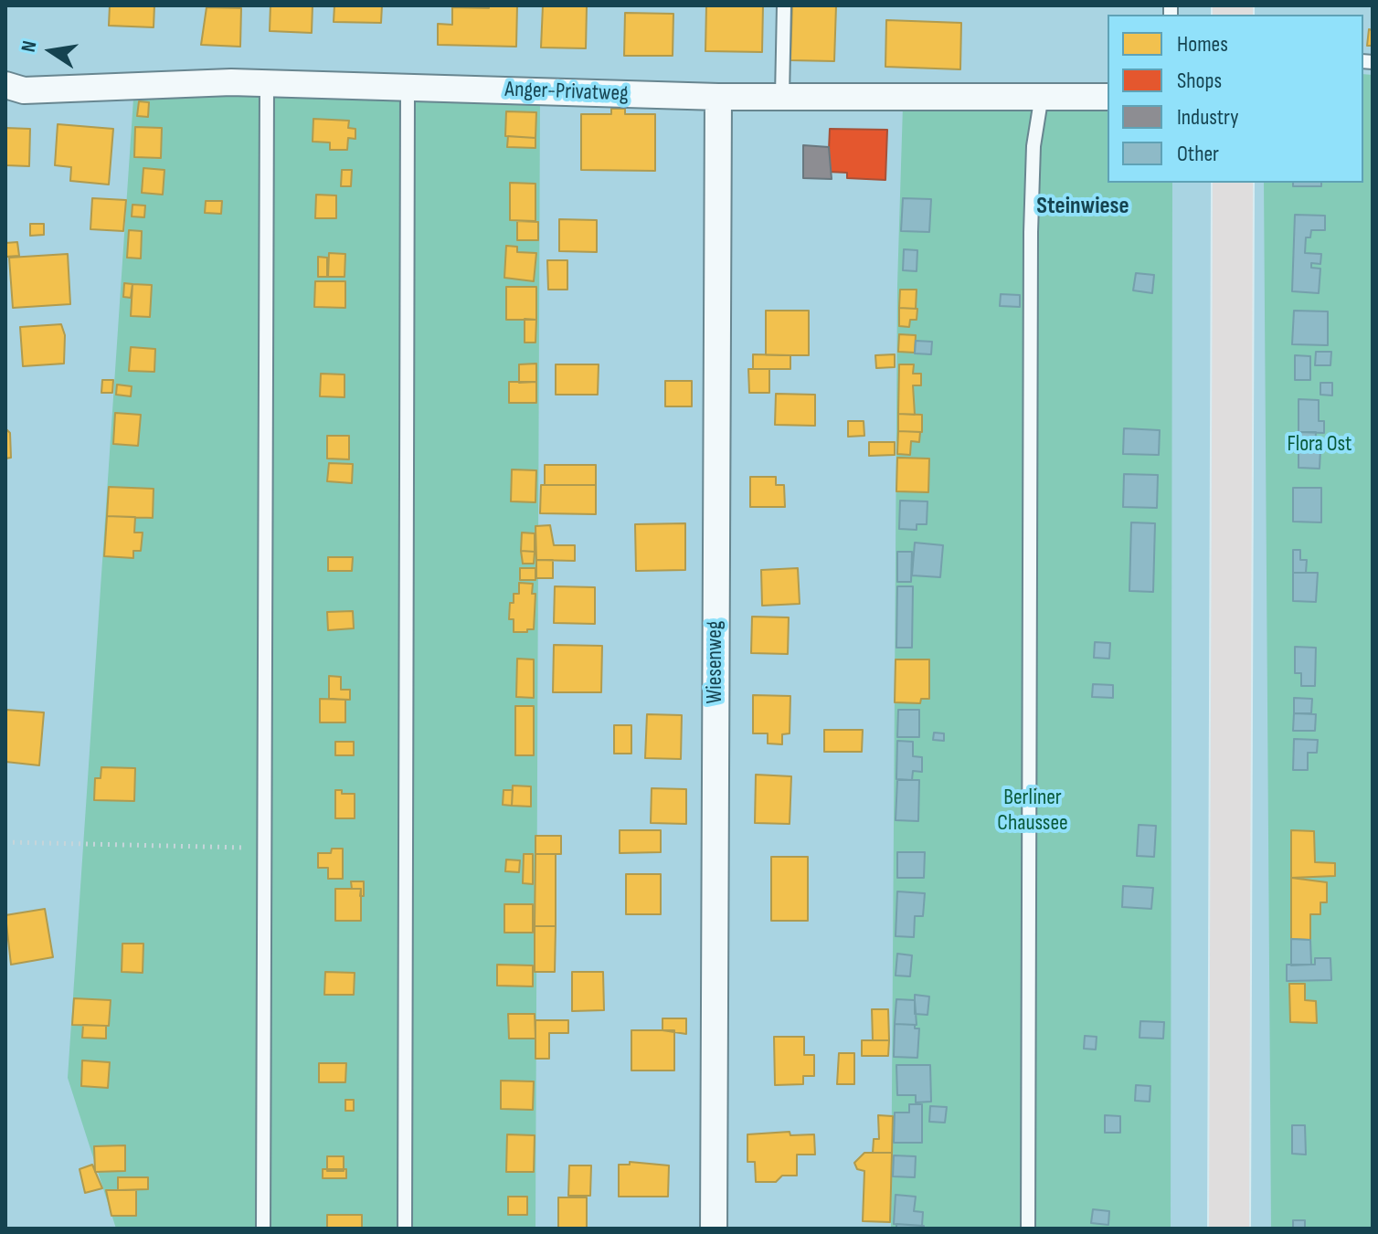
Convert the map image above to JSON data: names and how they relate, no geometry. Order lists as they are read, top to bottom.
{
  "streets": {
    "street": ["Anger-Privatweg", "Wiesenweg"]
  },
  "crossings": [
    ["Anger-Privatweg", "Wiesenweg"]
  ],
  "districts": ["Steinwiese"],
  "parks": ["Flora Ost", "Berliner Chaussee"],
  "legend": [
    "Homes",
    "Shops",
    "Industry",
    "Other"
  ],
  "north": "left"
}
